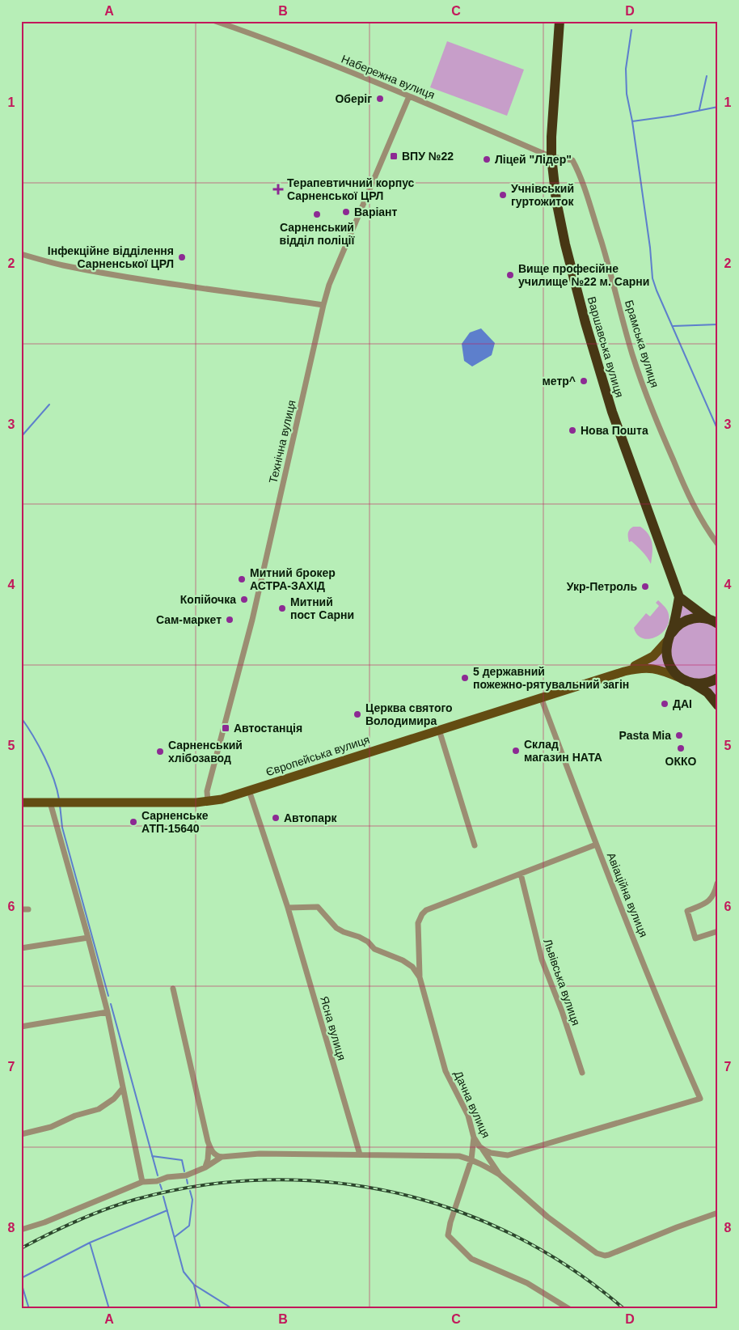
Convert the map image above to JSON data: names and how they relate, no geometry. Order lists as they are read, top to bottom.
{
  "streets": {
    "highway": ["Варшавська вулиця"],
    "main road": ["Європейська вулиця"],
    "street": [
      "Набережна вулиця",
      "Брамська вулиця",
      "Технічна вулиця",
      "Авіаційна вулиця",
      "Львівська вулиця",
      "Ясна вулиця",
      "Дачна вулиця"
    ]
  },
  "crossings": [
    ["Набережна вулиця", "Брамська вулиця"],
    ["Набережна вулиця", "Варшавська вулиця"],
    ["Набережна вулиця", "Технічна вулиця"],
    ["Брамська вулиця", "Варшавська вулиця"],
    ["Технічна вулиця", "Європейська вулиця"],
    ["Європейська вулиця", "Авіаційна вулиця"],
    ["Авіаційна вулиця", "Дачна вулиця"],
    ["Ясна вулиця", "Дачна вулиця"]
  ],
  "places": {
    "other": [
      "Оберіг",
      "Ліцей \"Лідер\"",
      "Учнівський гуртожиток",
      "Варіант",
      "Сарненський відділ поліції",
      "Інфекційне відділення Сарненської ЦРЛ",
      "Вище професійне училище №22 м. Сарни",
      "метр^",
      "Нова Пошта",
      "Митний брокер АСТРА-ЗАХІД",
      "Укр-Петроль",
      "Копійочка",
      "Митний пост Сарни",
      "Сам-маркет",
      "5 державний пожежно-рятувальний загін",
      "ДАІ",
      "Церква святого Володимира",
      "Pasta Mia",
      "ОККО",
      "Склад магазин НАТА",
      "Сарненський хлібозавод",
      "Автопарк",
      "Сарненське АТП-15640"
    ],
    "transit": ["ВПУ №22", "Автостанція"],
    "health": ["Терапевтичний корпус Сарненської ЦРЛ"]
  },
  "grid": {
    "columns": [
      "A",
      "B",
      "C",
      "D"
    ],
    "rows": [
      "1",
      "2",
      "3",
      "4",
      "5",
      "6",
      "7",
      "8"
    ]
  }
}
